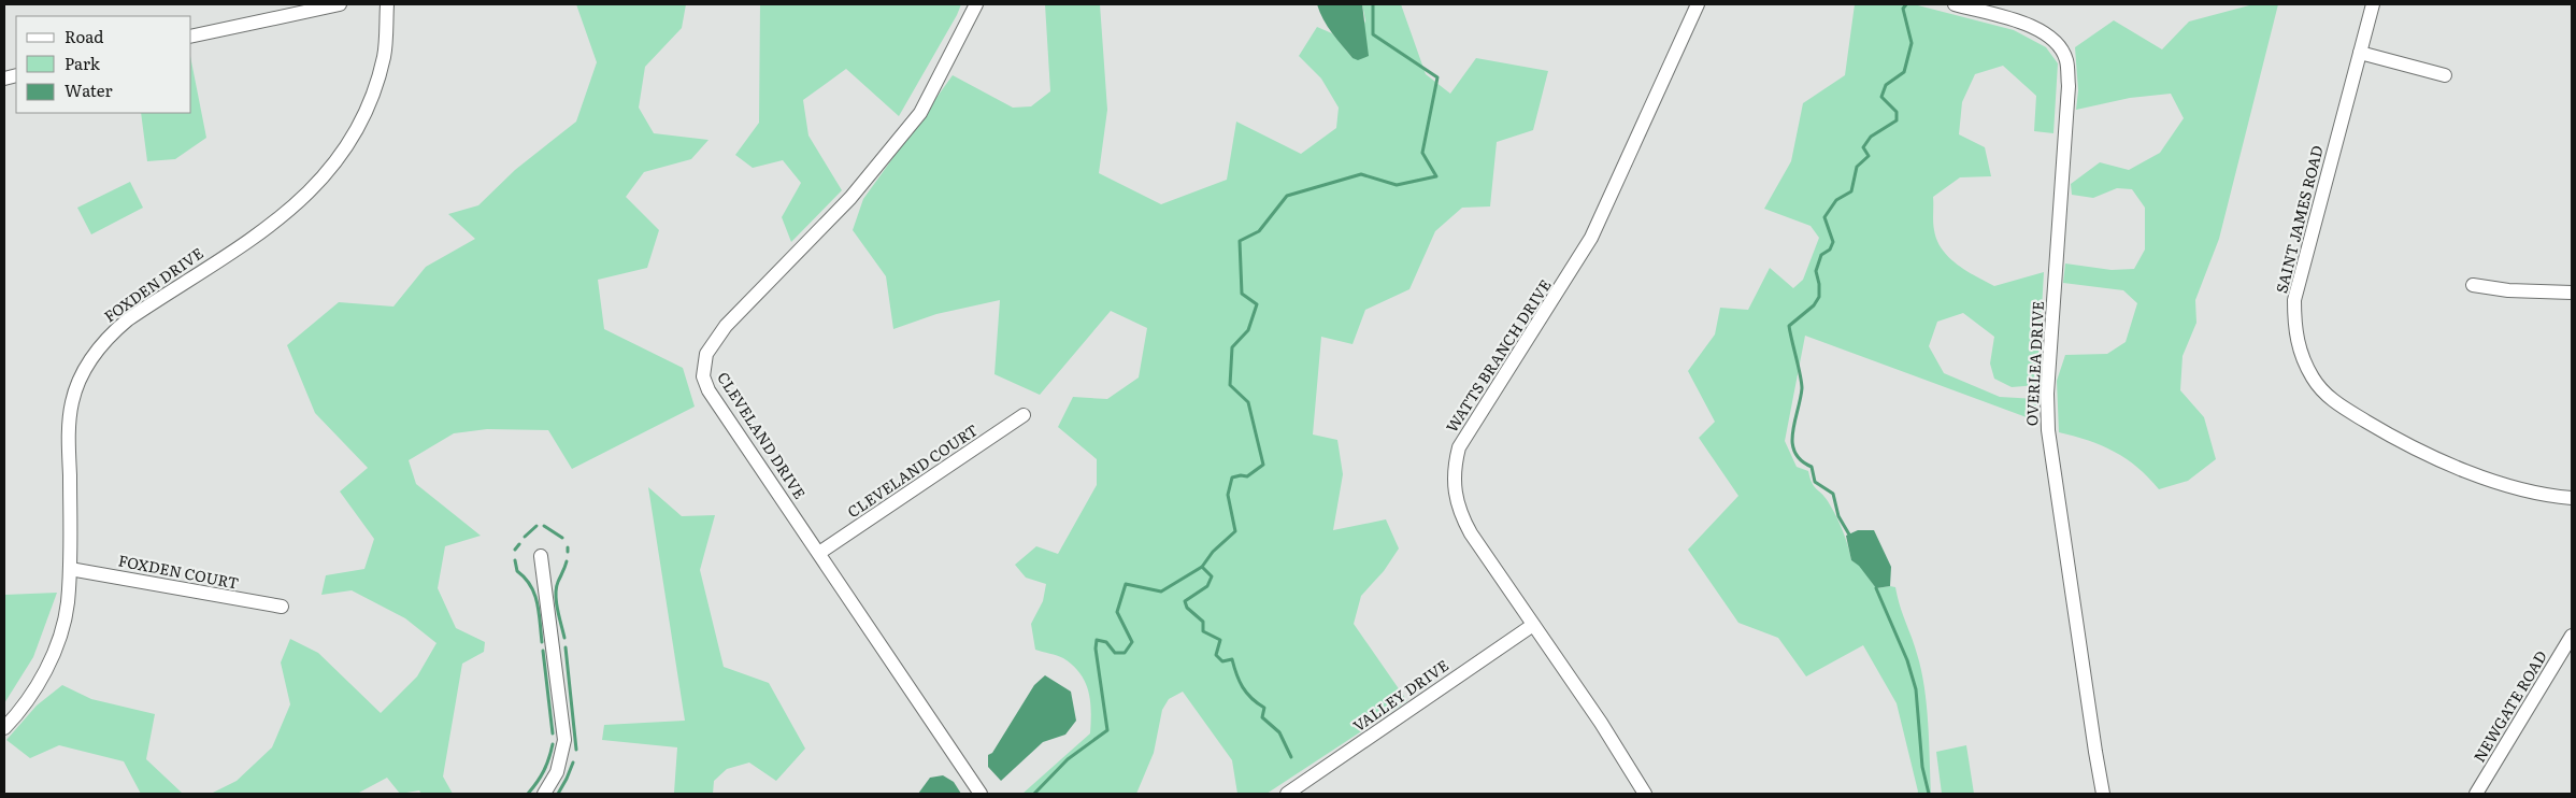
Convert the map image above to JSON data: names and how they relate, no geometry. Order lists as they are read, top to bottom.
{
  "streets": {
    "street": [
      "SAINT JAMES ROAD",
      "FOXDEN DRIVE",
      "WATTS BRANCH DRIVE",
      "OVERLEA DRIVE",
      "CLEVELAND DRIVE",
      "CLEVELAND COURT",
      "FOXDEN COURT",
      "VALLEY DRIVE",
      "NEWGATE ROAD"
    ]
  },
  "crossings": [
    ["FOXDEN DRIVE", "FOXDEN COURT"],
    ["WATTS BRANCH DRIVE", "VALLEY DRIVE"],
    ["CLEVELAND DRIVE", "CLEVELAND COURT"]
  ],
  "legend": ["Road", "Park", "Water"]
}
